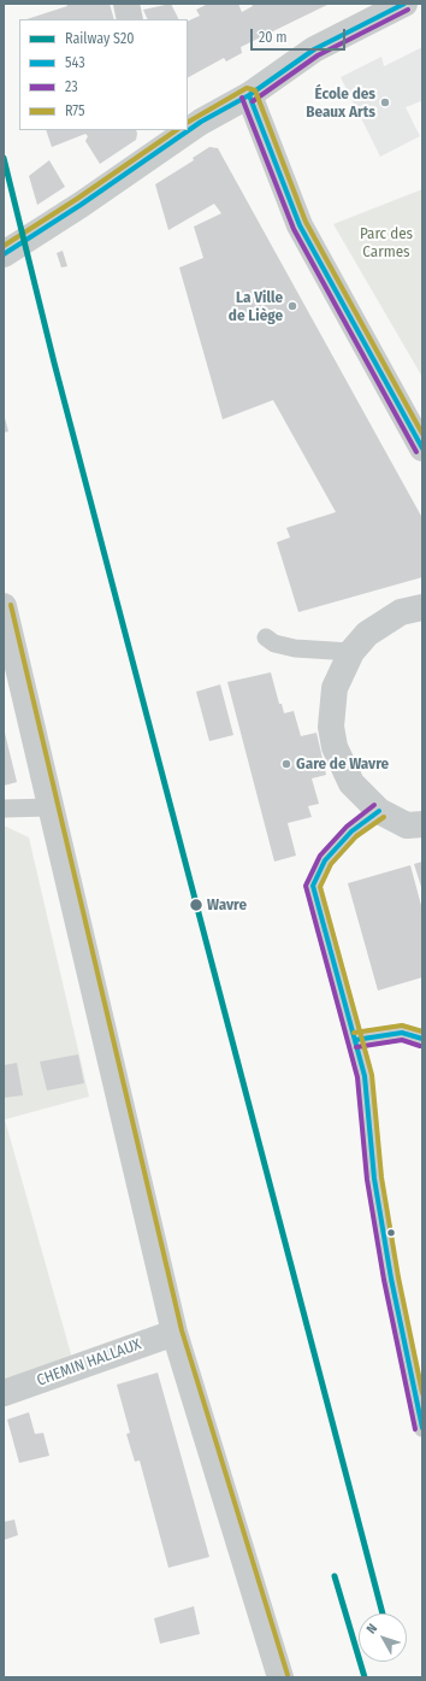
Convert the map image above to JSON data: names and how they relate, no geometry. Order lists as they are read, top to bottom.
{
  "streets": {
    "street": ["CHEMIN HALLAUX"]
  },
  "parks": ["Parc des Carmes"],
  "places": [
    "École des Beaux Arts",
    "La Ville de Liège",
    "Gare de Wavre",
    "Wavre"
  ],
  "lines": [
    "transit line 543",
    "transit line 23",
    "transit line R75",
    "rail line S20"
  ],
  "legend": [
    "Railway S20",
    "543",
    "23",
    "R75"
  ],
  "scale_bar": "20 m",
  "north": "top left"
}
